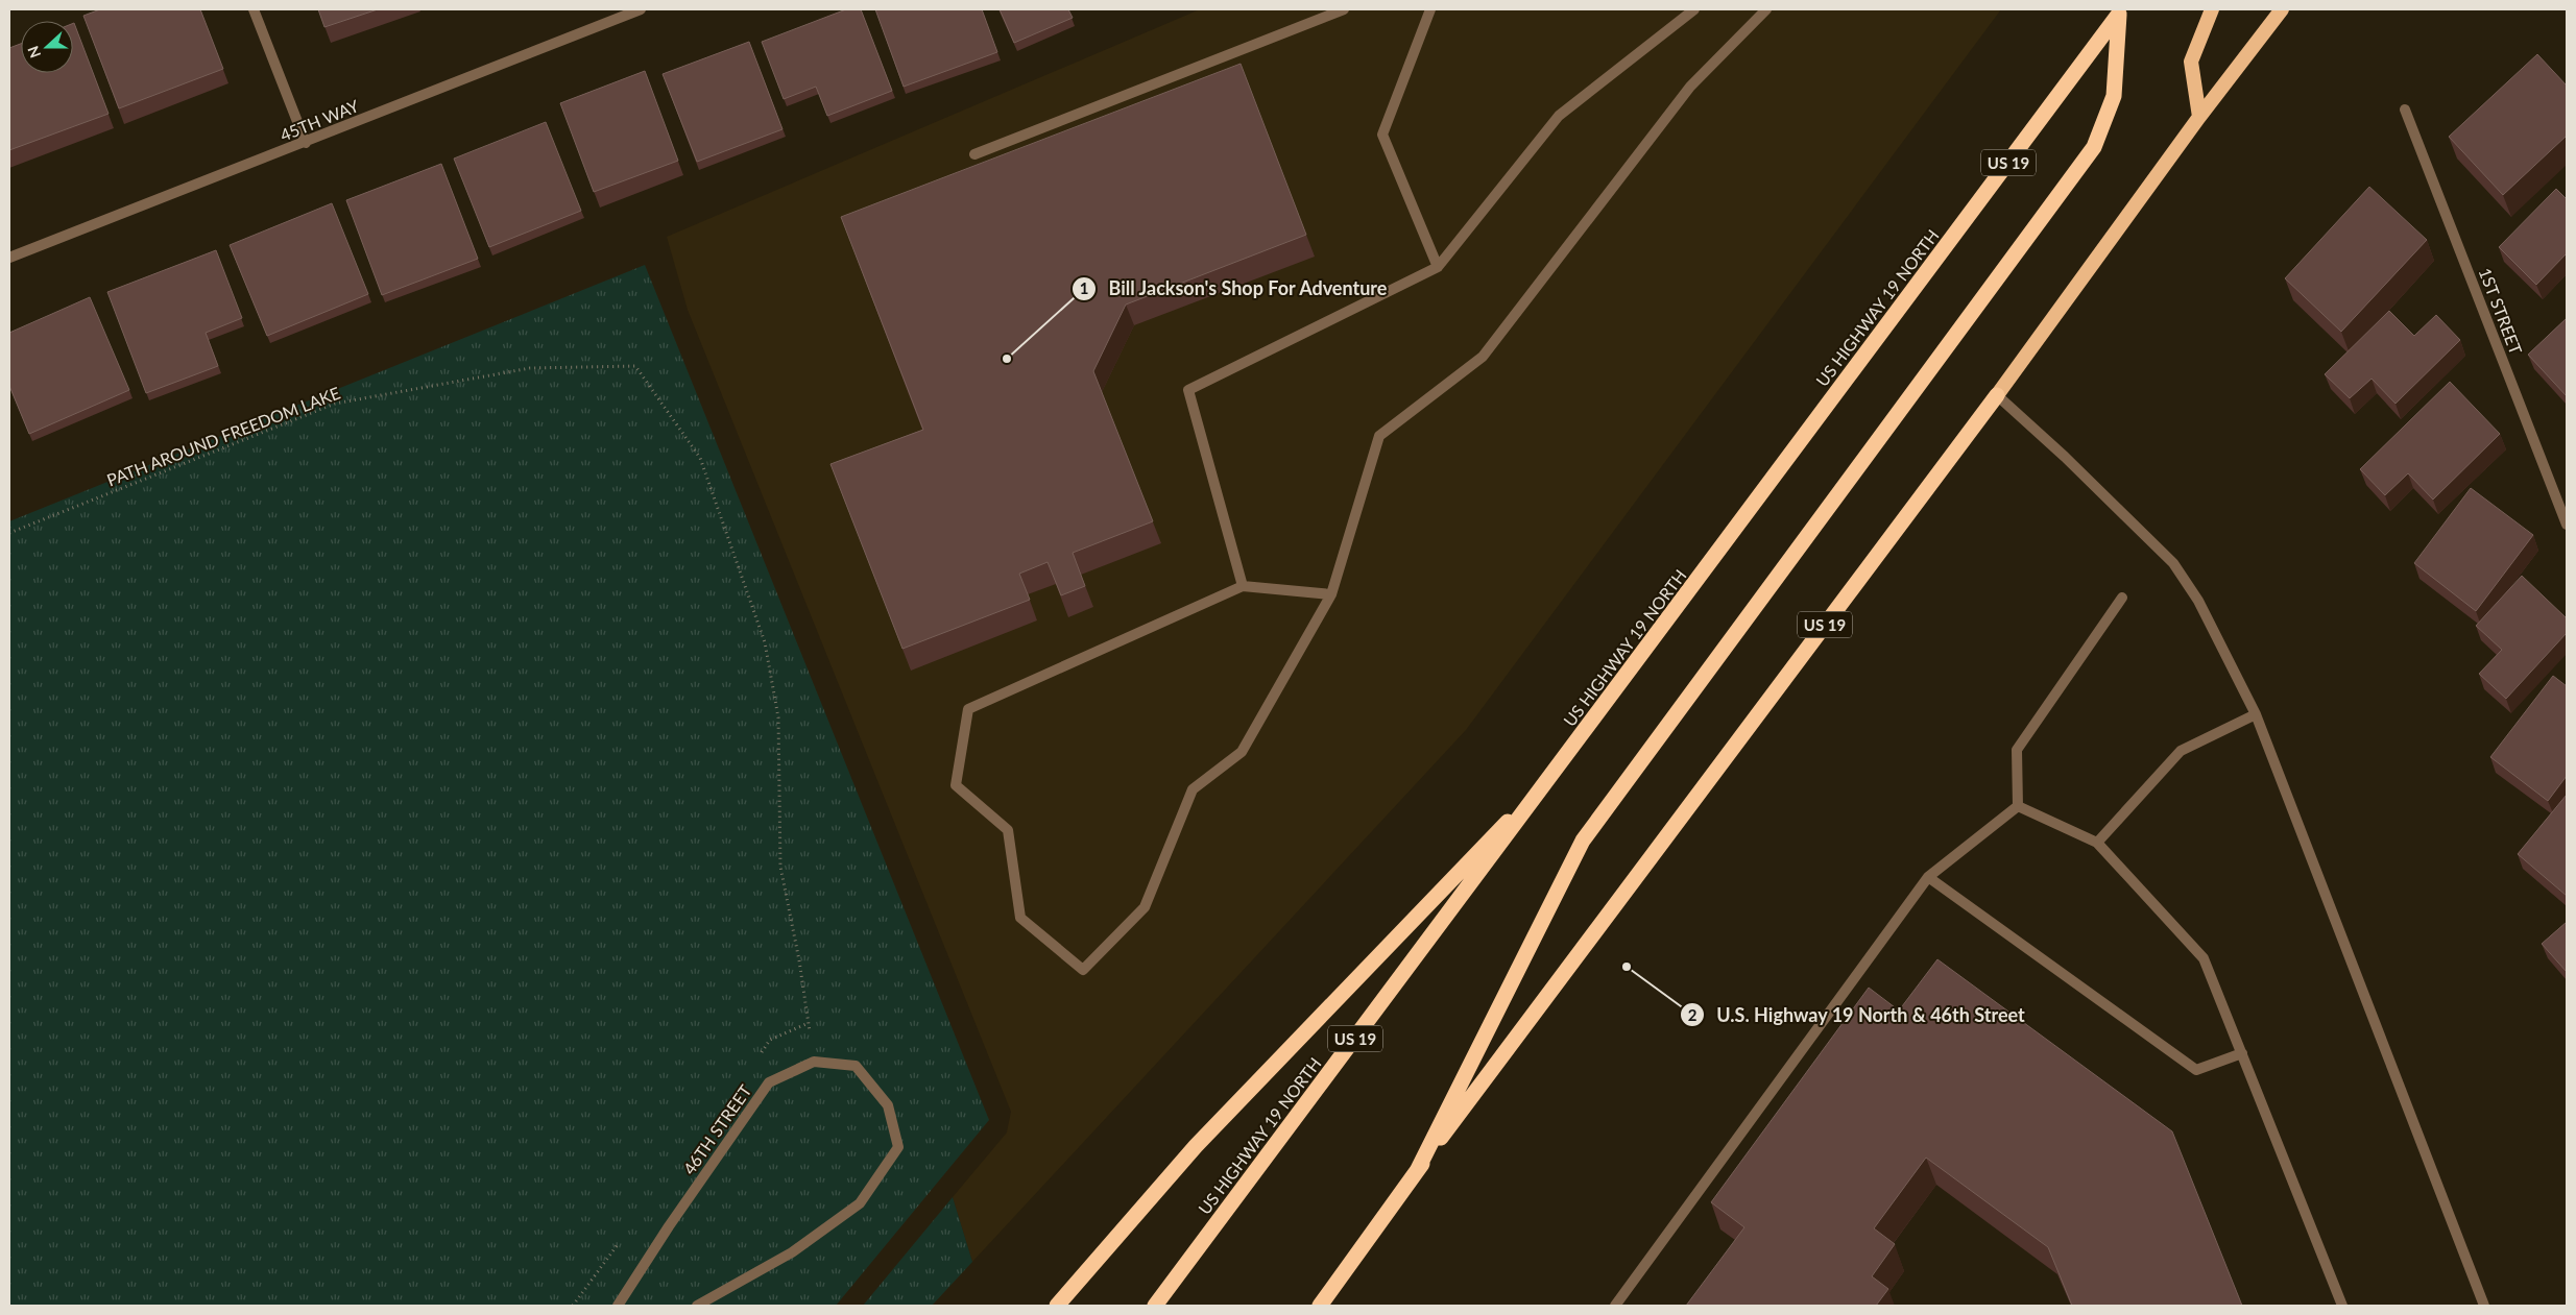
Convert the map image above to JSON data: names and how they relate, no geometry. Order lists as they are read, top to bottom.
{
  "streets": {
    "highway": ["US 19", "US HIGHWAY 19 NORTH"],
    "street": ["45TH WAY", "1ST STREET", "46TH STREET"],
    "path": ["PATH AROUND FREEDOM LAKE"]
  },
  "places": ["Bill Jackson's Shop For Adventure", "U.S. Highway 19 North & 46th Street"],
  "north": "left"
}
